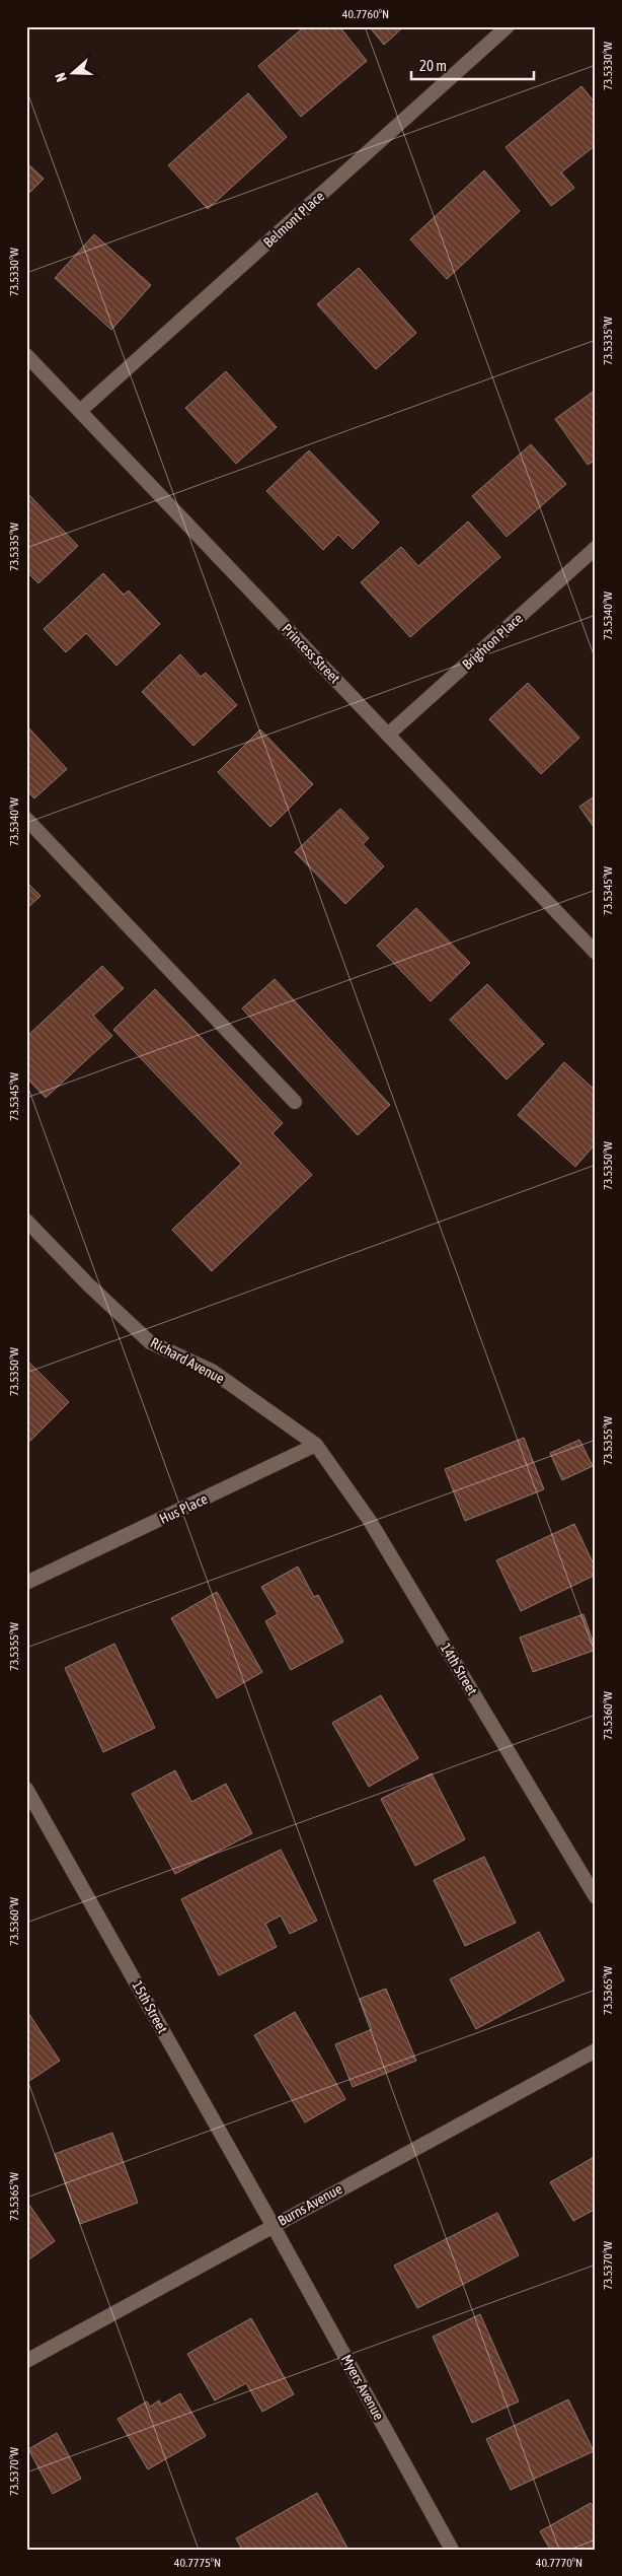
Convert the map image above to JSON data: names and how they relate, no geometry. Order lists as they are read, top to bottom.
{
  "streets": {
    "street": [
      "Belmont Place",
      "Brighton Place",
      "Princess Street",
      "Richard Avenue",
      "Hus Place",
      "14th Street",
      "15th Street",
      "Burns Avenue",
      "Myers Avenue"
    ]
  },
  "crossings": [
    ["Belmont Place", "Princess Street"],
    ["Brighton Place", "Princess Street"],
    ["Richard Avenue", "Hus Place"],
    ["Richard Avenue", "14th Street"],
    ["Hus Place", "14th Street"],
    ["15th Street", "Burns Avenue"],
    ["15th Street", "Myers Avenue"],
    ["Burns Avenue", "Myers Avenue"]
  ],
  "scale_bar": "20 m",
  "north": "left",
  "coordinates": [
    "40.7760°N",
    "73.5330°W",
    "73.5335°W",
    "73.5340°W",
    "73.5345°W",
    "73.5350°W",
    "73.5355°W",
    "73.5360°W",
    "73.5365°W",
    "73.5370°W",
    "40.7775°N",
    "40.7770°N"
  ]
}
